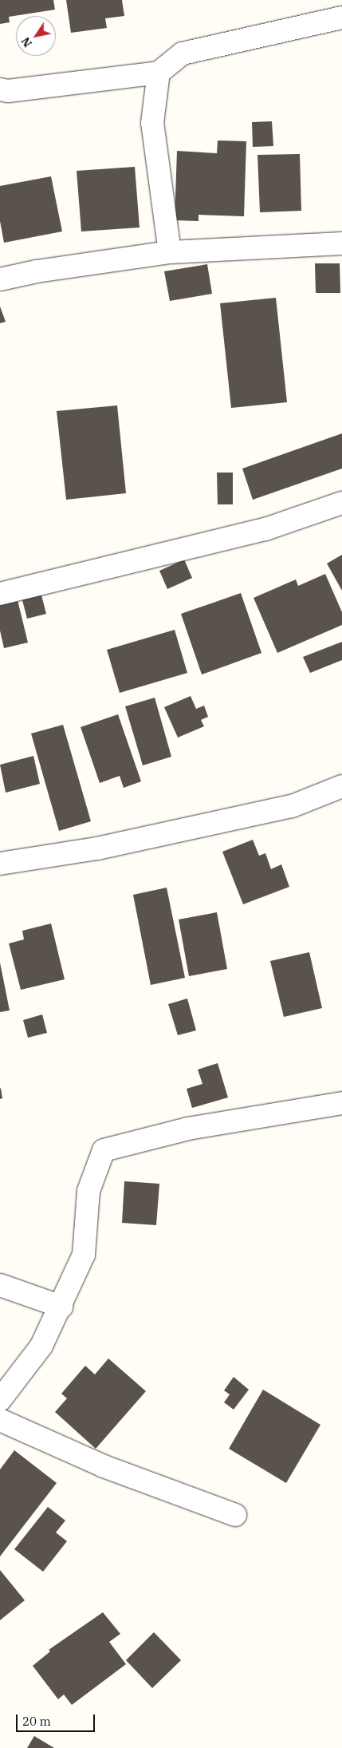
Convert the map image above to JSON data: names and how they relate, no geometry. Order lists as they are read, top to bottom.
{
  "scale_bar": "20 m",
  "north": "bottom left"
}
